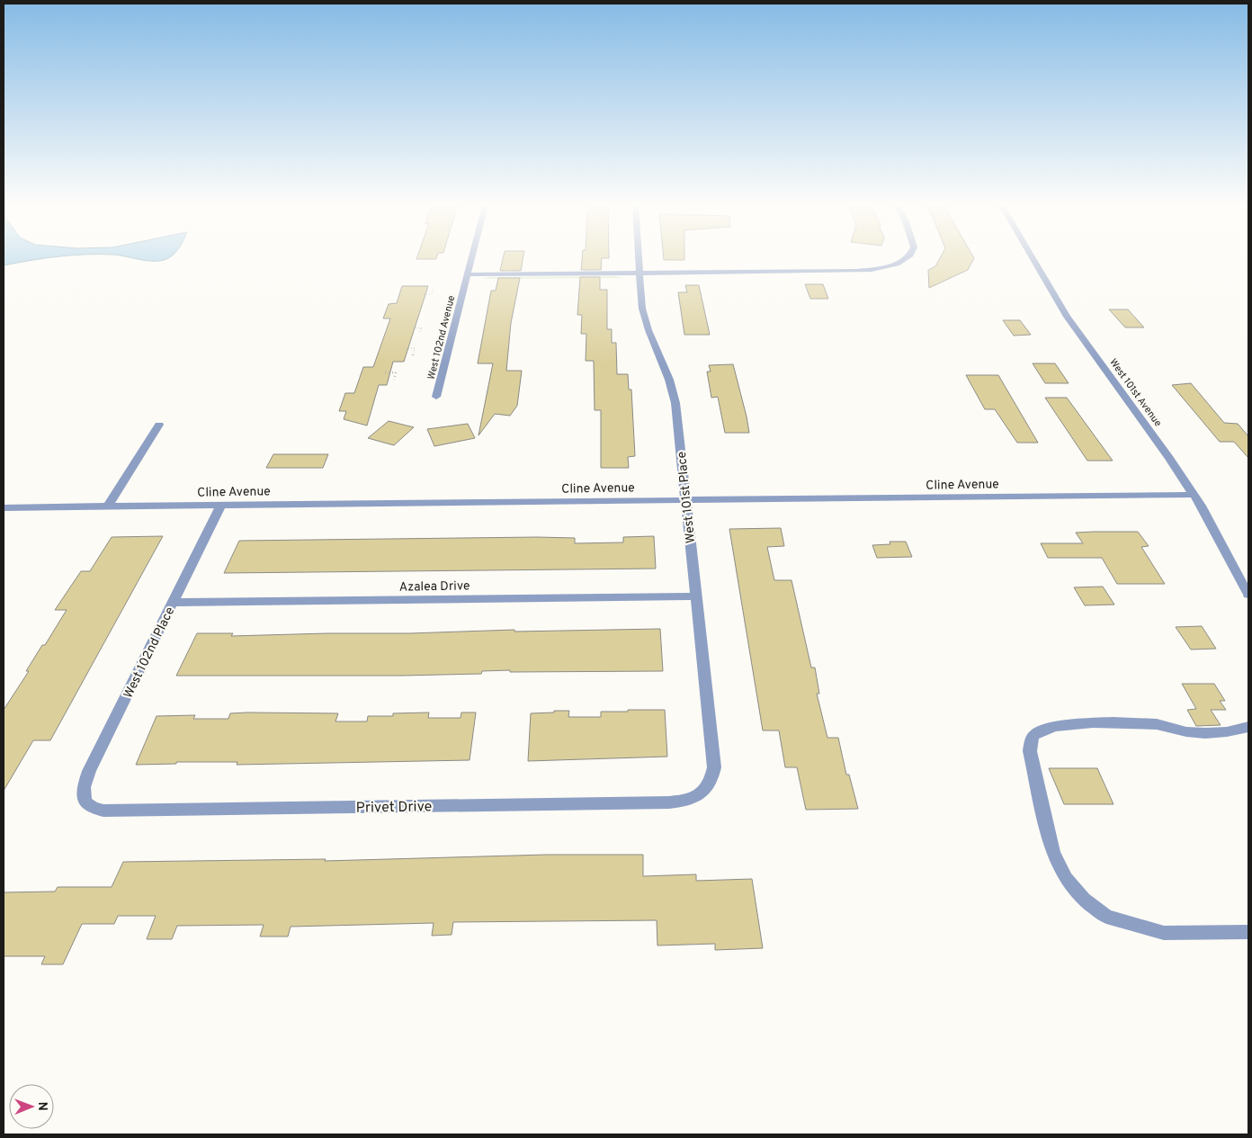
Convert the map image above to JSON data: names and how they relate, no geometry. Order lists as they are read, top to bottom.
{
  "streets": {
    "street": [
      "West 102nd Avenue",
      "West 101st Avenue",
      "Cline Avenue",
      "West 101st Place",
      "Azalea Drive",
      "West 102nd Place",
      "Privet Drive"
    ]
  },
  "crossings": [
    ["West 101st Avenue", "Cline Avenue"],
    ["Cline Avenue", "West 101st Place"],
    ["Cline Avenue", "West 102nd Place"],
    ["West 101st Place", "Azalea Drive"],
    ["West 101st Place", "Privet Drive"],
    ["Azalea Drive", "West 102nd Place"],
    ["West 102nd Place", "Privet Drive"]
  ],
  "north": "right"
}
